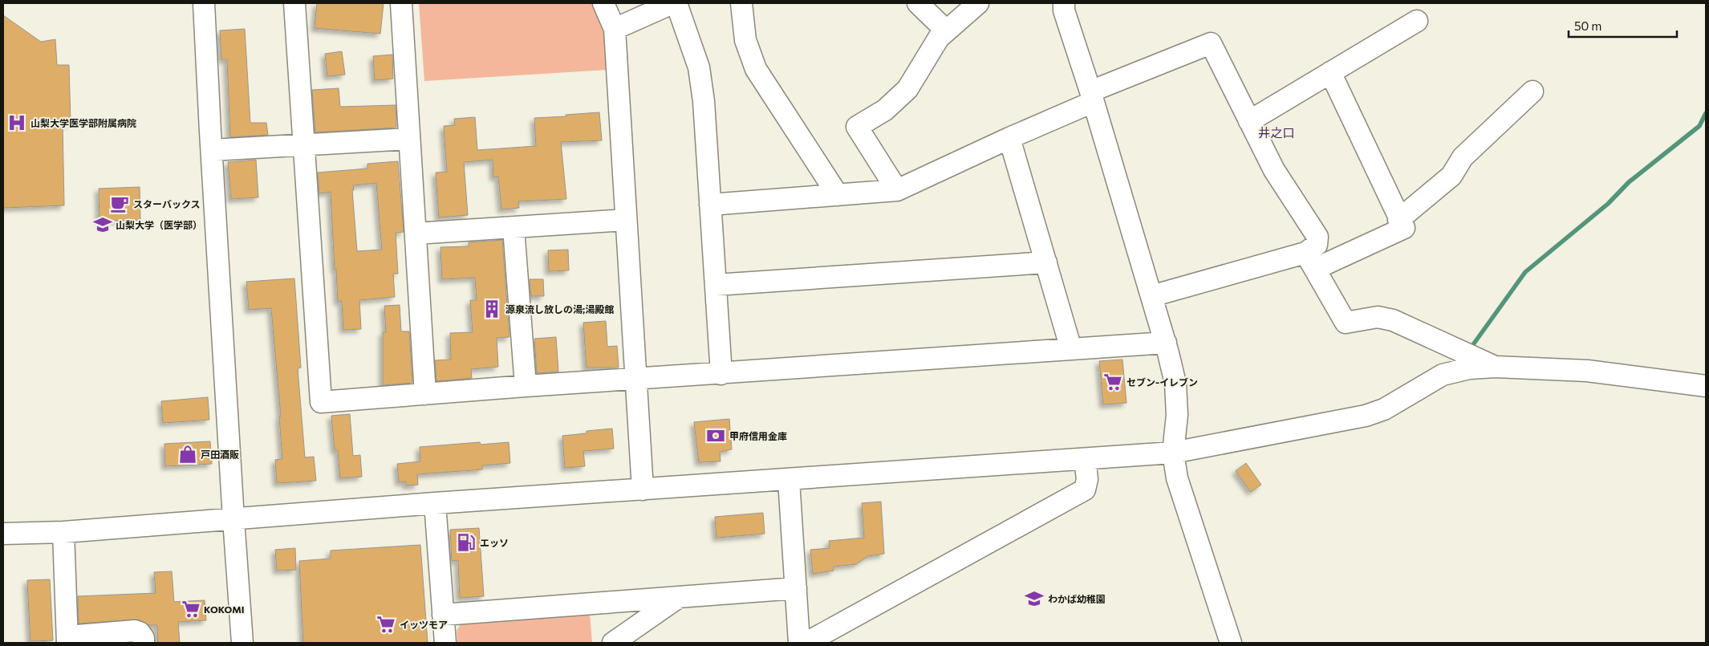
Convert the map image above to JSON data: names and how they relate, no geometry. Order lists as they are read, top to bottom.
{
  "districts": ["井之口"],
  "places": {
    "hospital": ["山梨大学医学部附属病院"],
    "cafe": ["スターバックス"],
    "school or university": ["山梨大学（医学部）", "わかば幼稚園"],
    "building": ["源泉流し放しの湯;湯殿館"],
    "supermarket": ["セブン-イレブン", "KOKOMI", "イッツモア"],
    "bank": ["甲府信用金庫"],
    "shop": ["戸田酒販"],
    "fuel station": ["エッソ"]
  },
  "scale_bar": "50 m"
}
